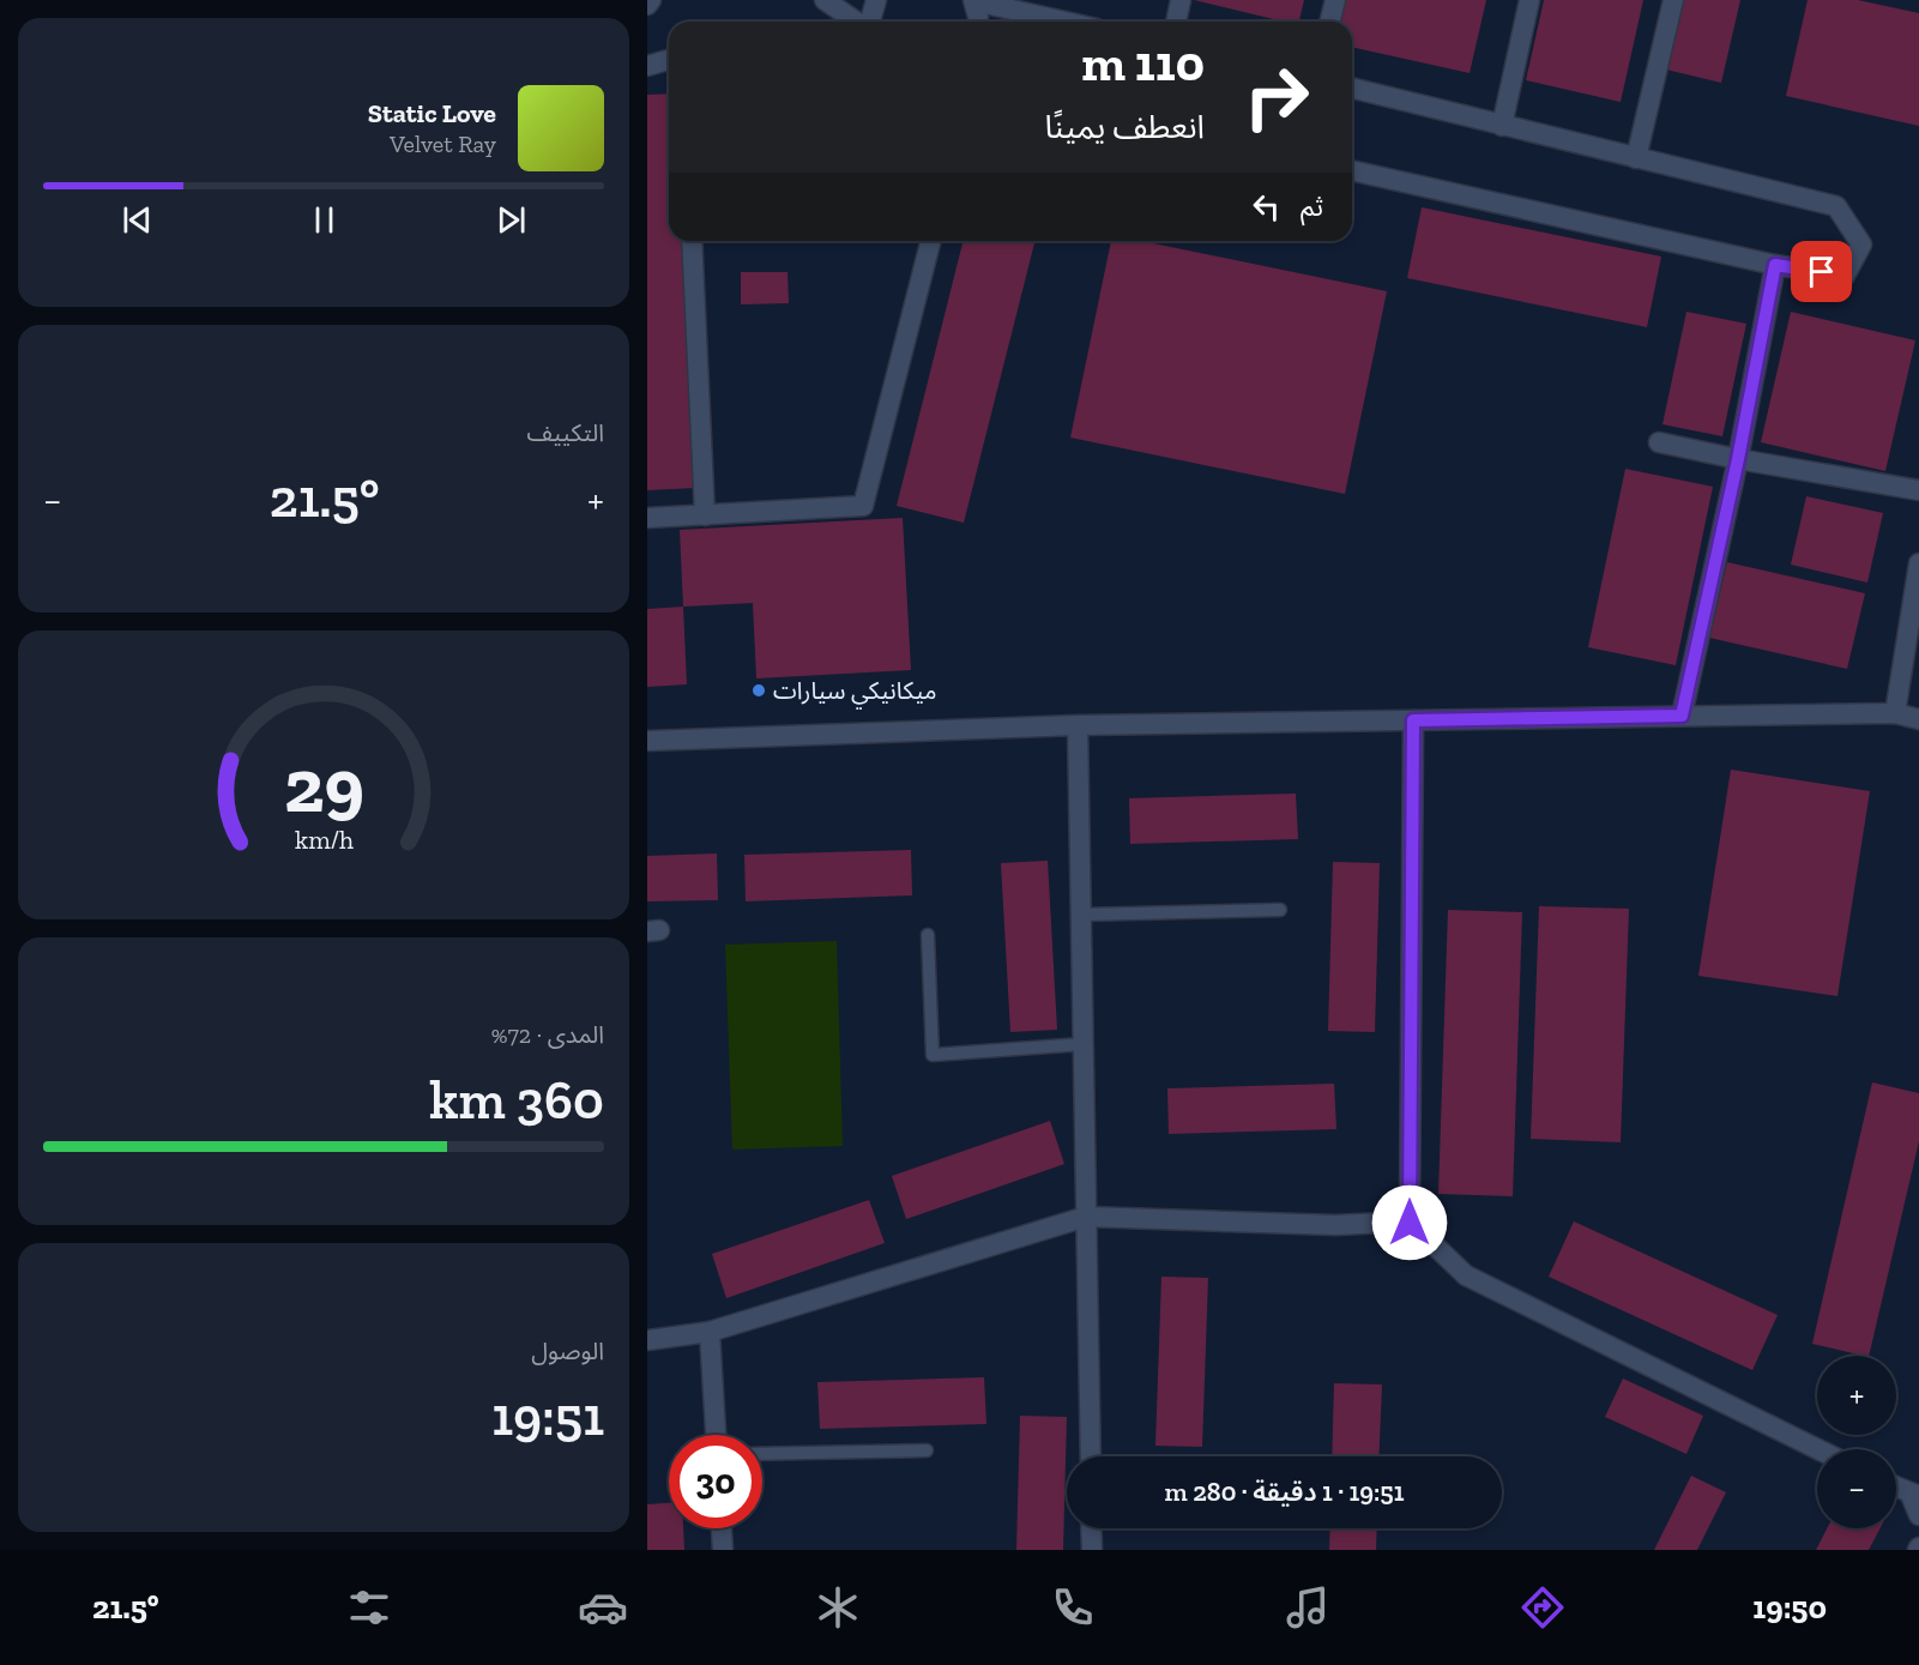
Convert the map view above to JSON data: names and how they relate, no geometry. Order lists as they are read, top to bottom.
{
  "places": ["ميكانيكي سيارات"],
  "page": {
    "turn": ["110 m", "انعطف يمينًا"],
    "song": ["Static Love", "Velvet Ray"],
    "then": "ثم",
    "tile": [
      "التكييف",
      ["المدى · 72%", "360 km"],
      ["الوصول", "19:51"]
    ],
    "heat": ["−", "21.5°", "+"],
    "map_buttons": ["+", "−"],
    "limit": "30",
    "trip": "19:51 · 1 دقيقة · 280 m",
    "tabs": ["19:50", "21.5°"],
    "gauge": ["29", "km/h"]
  }
}
